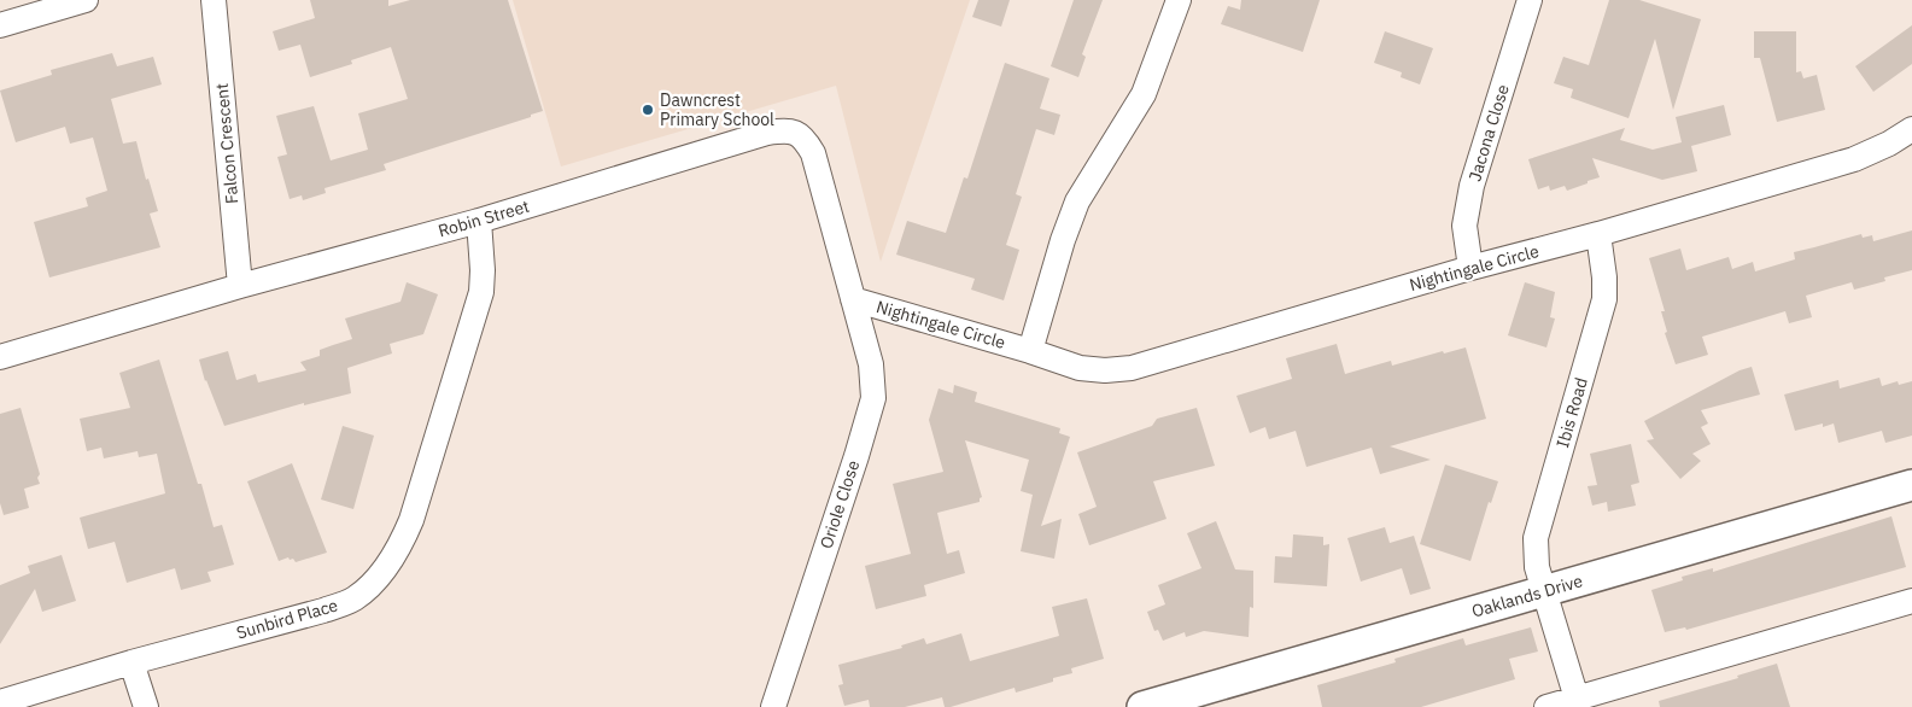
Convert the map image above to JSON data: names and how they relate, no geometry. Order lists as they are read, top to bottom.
{
  "streets": {
    "street": [
      "Jacona Close",
      "Falcon Crescent",
      "Robin Street",
      "Nightingale Circle",
      "Ibis Road",
      "Oriole Close",
      "Oaklands Drive",
      "Sunbird Place"
    ]
  },
  "crossings": [
    ["Jacona Close", "Nightingale Circle"],
    ["Falcon Crescent", "Robin Street"],
    ["Robin Street", "Nightingale Circle"],
    ["Robin Street", "Oriole Close"],
    ["Robin Street", "Sunbird Place"],
    ["Nightingale Circle", "Ibis Road"],
    ["Nightingale Circle", "Oriole Close"],
    ["Ibis Road", "Oaklands Drive"]
  ],
  "places": ["Dawncrest Primary School"]
}
